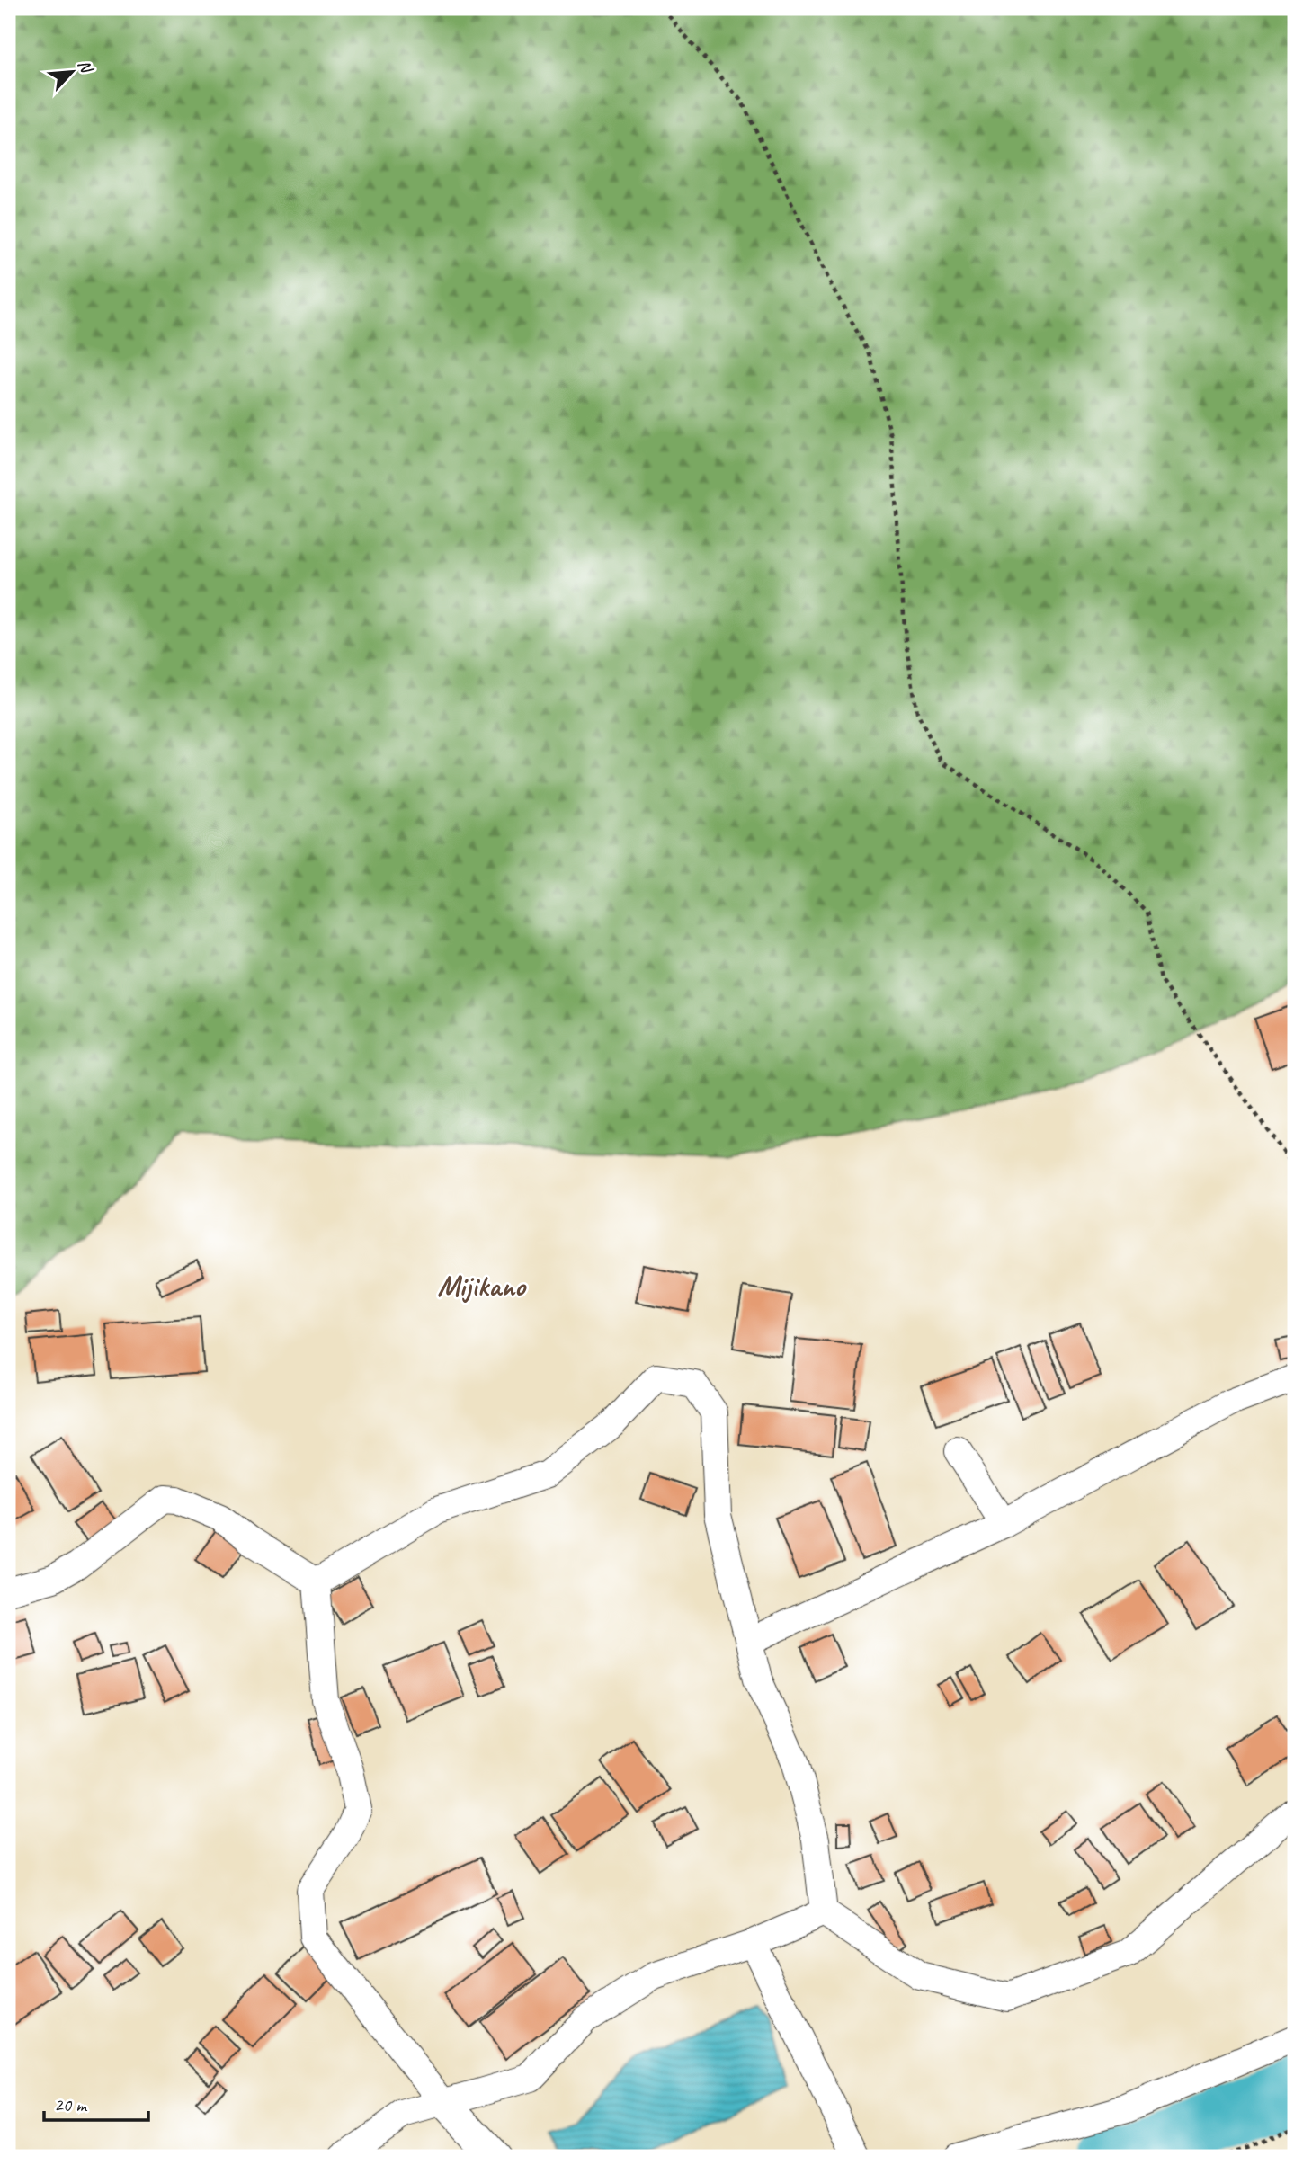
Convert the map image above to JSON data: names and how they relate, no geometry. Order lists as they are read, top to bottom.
{
  "districts": ["Mijikano"],
  "scale_bar": "20 m",
  "north": "top right"
}
